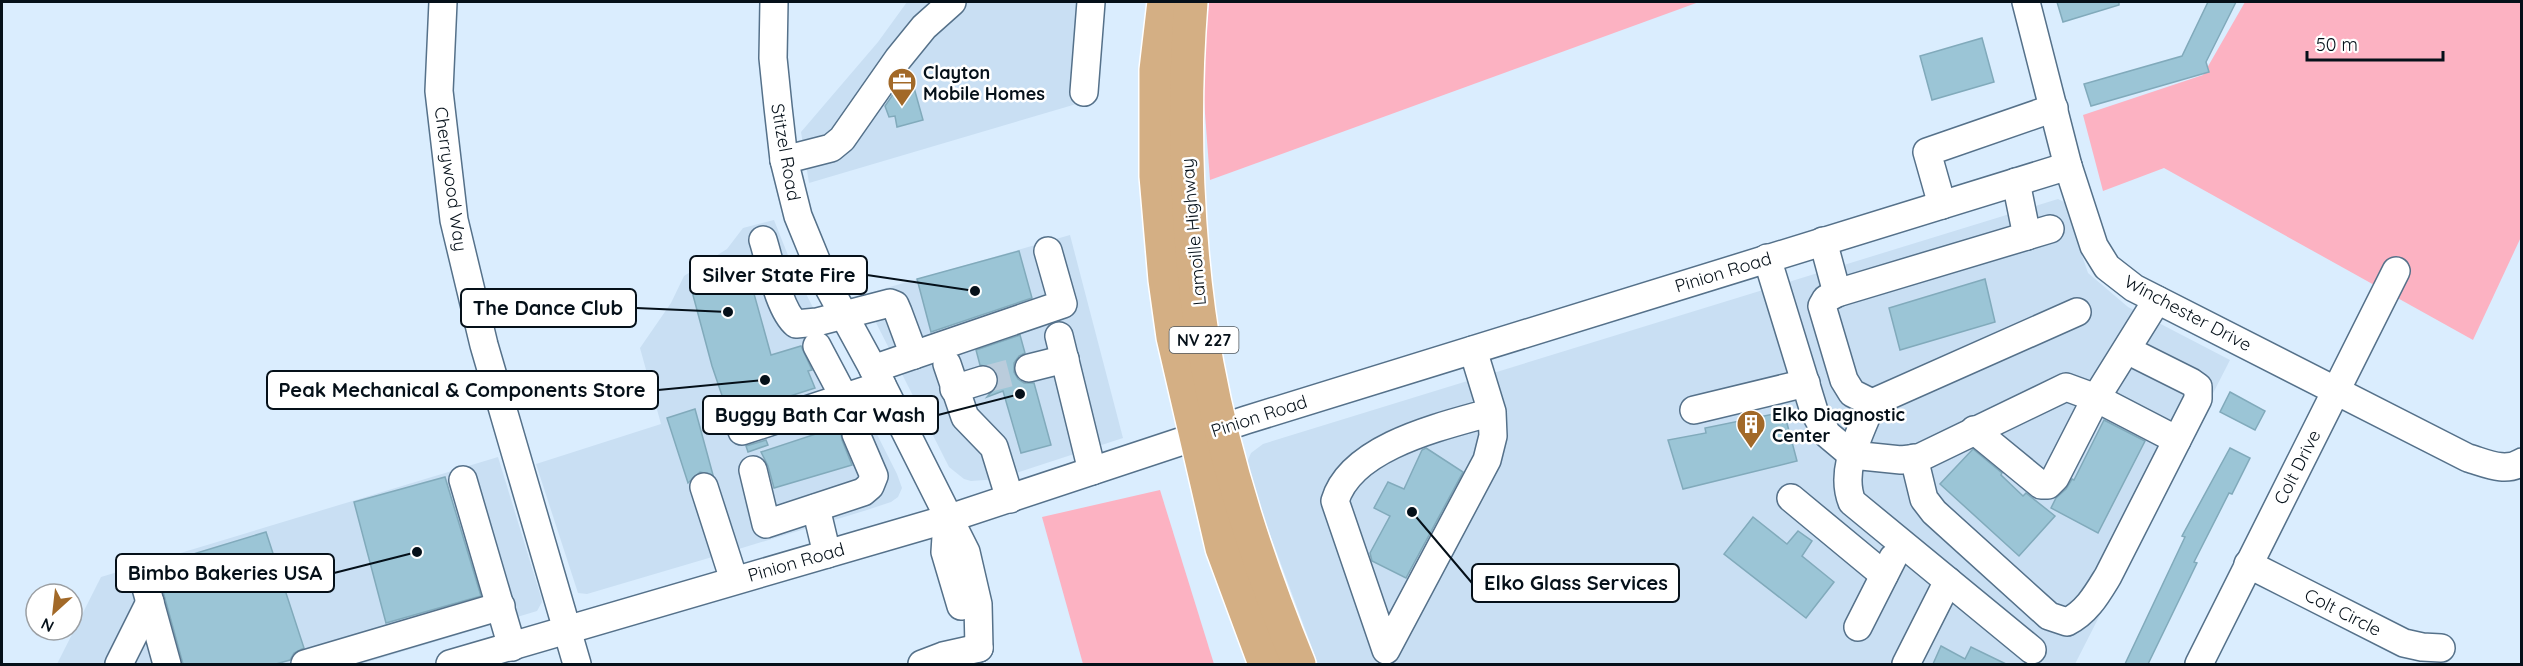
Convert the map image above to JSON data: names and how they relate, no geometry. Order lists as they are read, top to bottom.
{
  "streets": {
    "main road": ["Lamoille Highway", "NV 227"],
    "street": [
      "Stitzel Road",
      "Cherrywood Way",
      "Pinion Road",
      "Winchester Drive",
      "Colt Drive",
      "Colt Circle"
    ]
  },
  "crossings": [
    ["Stitzel Road", "Pinion Road"],
    ["Cherrywood Way", "Pinion Road"],
    ["Lamoille Highway", "Pinion Road"],
    ["Pinion Road", "Winchester Drive"],
    ["Winchester Drive", "Colt Drive"],
    ["Colt Drive", "Colt Circle"]
  ],
  "places": {
    "office": ["Clayton Mobile Homes"],
    "other": [
      "Silver State Fire",
      "The Dance Club",
      "Peak Mechanical & Components Store",
      "Buggy Bath Car Wash",
      "Elko Glass Services",
      "Bimbo Bakeries USA"
    ],
    "building": ["Elko Diagnostic Center"]
  },
  "scale_bar": "50 m",
  "north": "bottom left"
}
